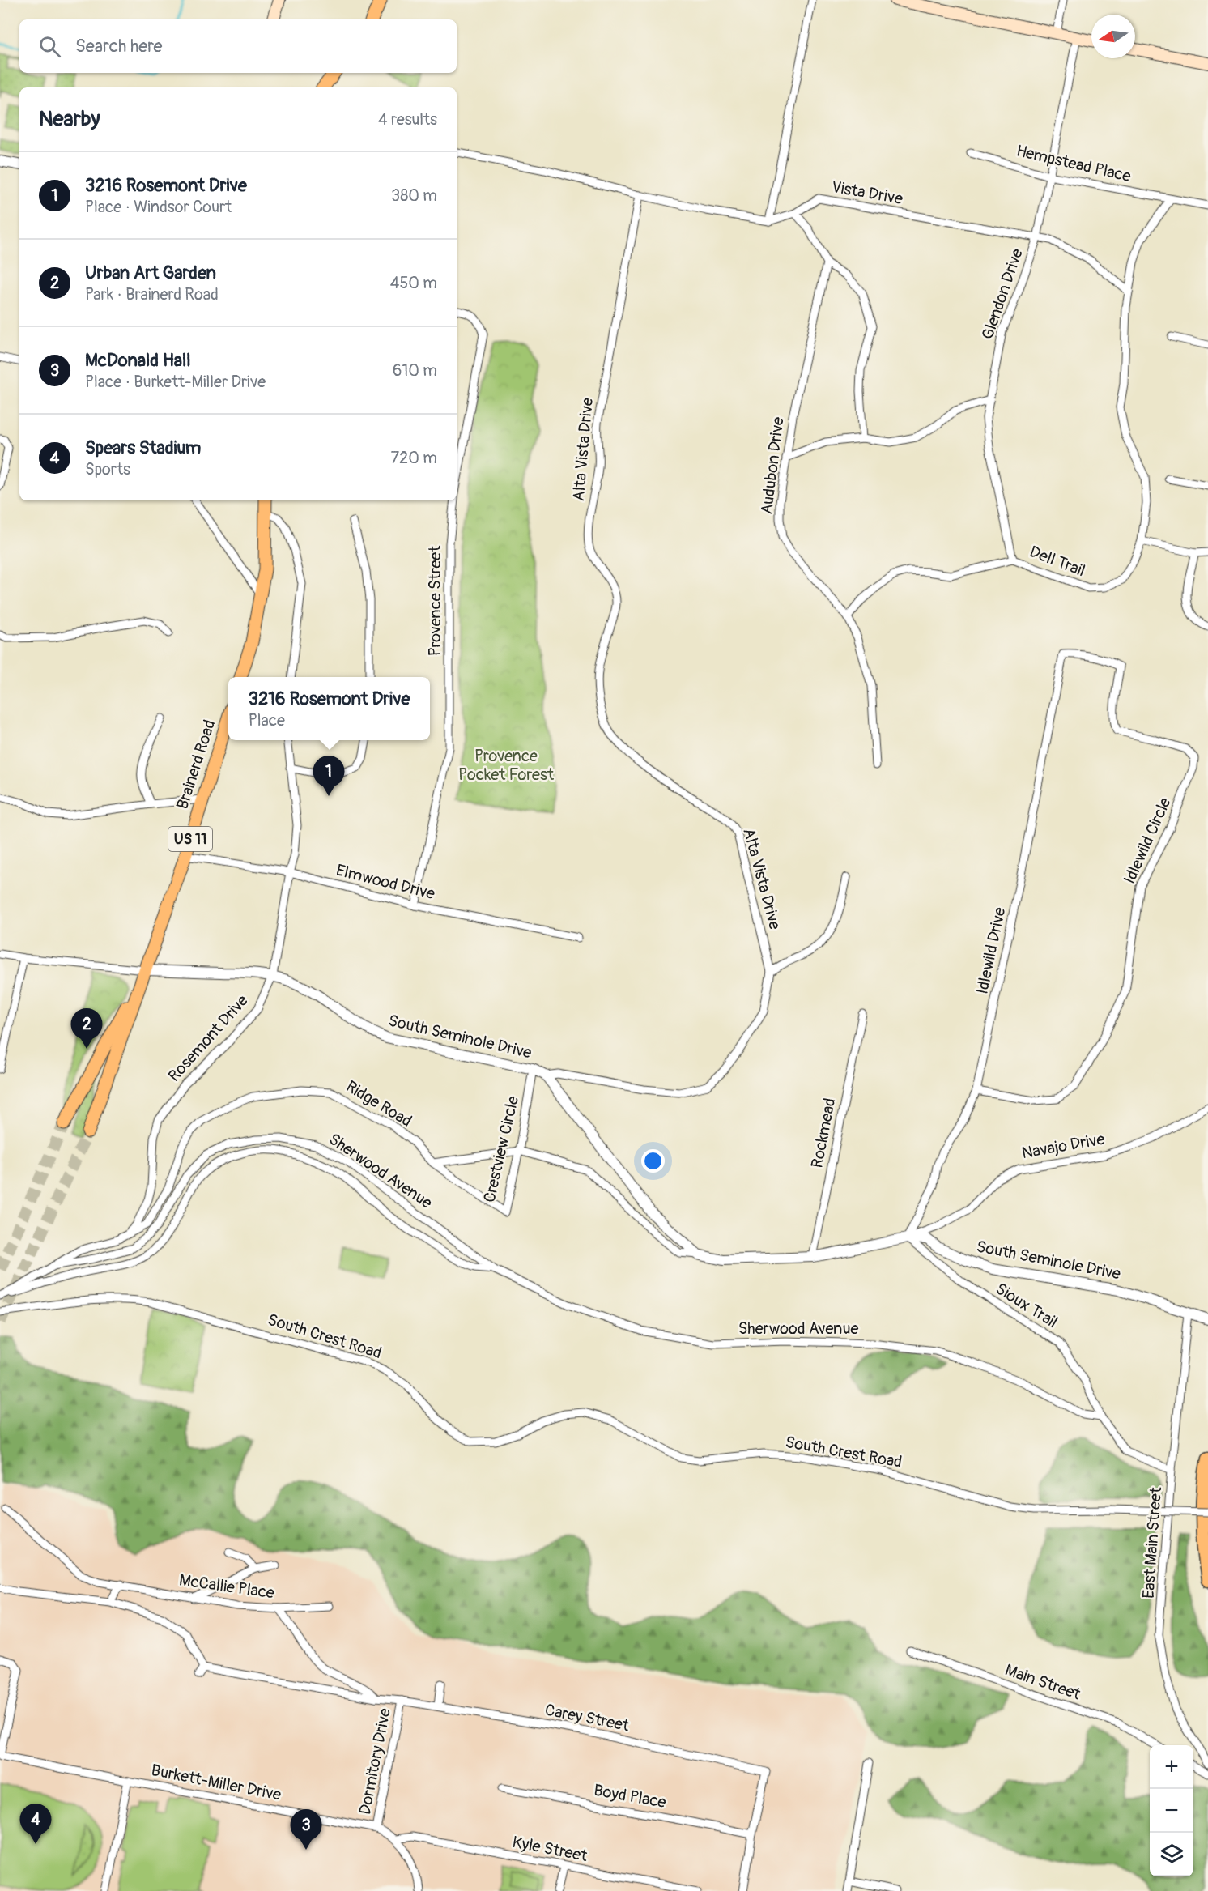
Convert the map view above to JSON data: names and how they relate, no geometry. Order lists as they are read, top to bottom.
{
  "streets": {
    "main road": ["Brainerd Road", "US 11"],
    "street": [
      "Hempstead Place",
      "Vista Drive",
      "Glendon Drive",
      "Alta Vista Drive",
      "Audubon Drive",
      "Dell Trail",
      "Provence Street",
      "Idlewild Circle",
      "Elmwood Drive",
      "Idlewild Drive",
      "South Seminole Drive",
      "Rosemont Drive",
      "Ridge Road",
      "Rockmead",
      "Navajo Drive",
      "Crestview Circle",
      "Sherwood Avenue",
      "Sioux Trail",
      "South Crest Road",
      "East Main Street",
      "McCallie Place",
      "Main Street",
      "Carey Street",
      "Dormitory Drive",
      "Burkett-Miller Drive",
      "Boyd Place",
      "Kyle Street"
    ]
  },
  "crossings": [
    ["Hempstead Place", "Glendon Drive"],
    ["Vista Drive", "Glendon Drive"],
    ["Vista Drive", "Alta Vista Drive"],
    ["Vista Drive", "Dell Trail"],
    ["Glendon Drive", "Dell Trail"],
    ["Alta Vista Drive", "South Seminole Drive"],
    ["Audubon Drive", "Dell Trail"],
    ["Provence Street", "Elmwood Drive"],
    ["Brainerd Road", "Elmwood Drive"],
    ["Brainerd Road", "South Seminole Drive"],
    ["Idlewild Circle", "Idlewild Drive"],
    ["Elmwood Drive", "Rosemont Drive"],
    ["Idlewild Drive", "South Seminole Drive"],
    ["Idlewild Drive", "Navajo Drive"],
    ["Idlewild Drive", "Sioux Trail"],
    ["South Seminole Drive", "Rosemont Drive"],
    ["South Seminole Drive", "Rockmead"],
    ["South Seminole Drive", "Navajo Drive"],
    ["South Seminole Drive", "Crestview Circle"],
    ["South Seminole Drive", "Sioux Trail"],
    ["South Seminole Drive", "East Main Street"],
    ["Rosemont Drive", "Ridge Road"],
    ["Ridge Road", "Crestview Circle"],
    ["Ridge Road", "Sherwood Avenue"],
    ["Navajo Drive", "Sioux Trail"],
    ["Sherwood Avenue", "Sioux Trail"],
    ["Sioux Trail", "East Main Street"],
    ["Carey Street", "Dormitory Drive"],
    ["Carey Street", "Boyd Place"],
    ["Dormitory Drive", "Burkett-Miller Drive"],
    ["Burkett-Miller Drive", "Kyle Street"]
  ],
  "parks": ["Provence Pocket Forest"],
  "north": "left",
  "page": {
    "search": "Search here",
    "heading": ["Nearby", "4 results"],
    "list": [
      {
        "mark": "1",
        "name": "3216 Rosemont Drive",
        "note": "Place · Windsor Court",
        "value": "380 m"
      },
      {
        "mark": "2",
        "name": "Urban Art Garden",
        "note": "Park · Brainerd Road",
        "value": "450 m"
      },
      {
        "mark": "3",
        "name": "McDonald Hall",
        "note": "Place · Burkett-Miller Drive",
        "value": "610 m"
      },
      {
        "mark": "4",
        "name": "Spears Stadium",
        "note": "Sports",
        "value": "720 m"
      }
    ],
    "popup": ["3216 Rosemont Drive", "Place"],
    "pins": [
      "1",
      "2",
      "4",
      "3"
    ],
    "map_buttons": ["+", "−"]
  }
}
